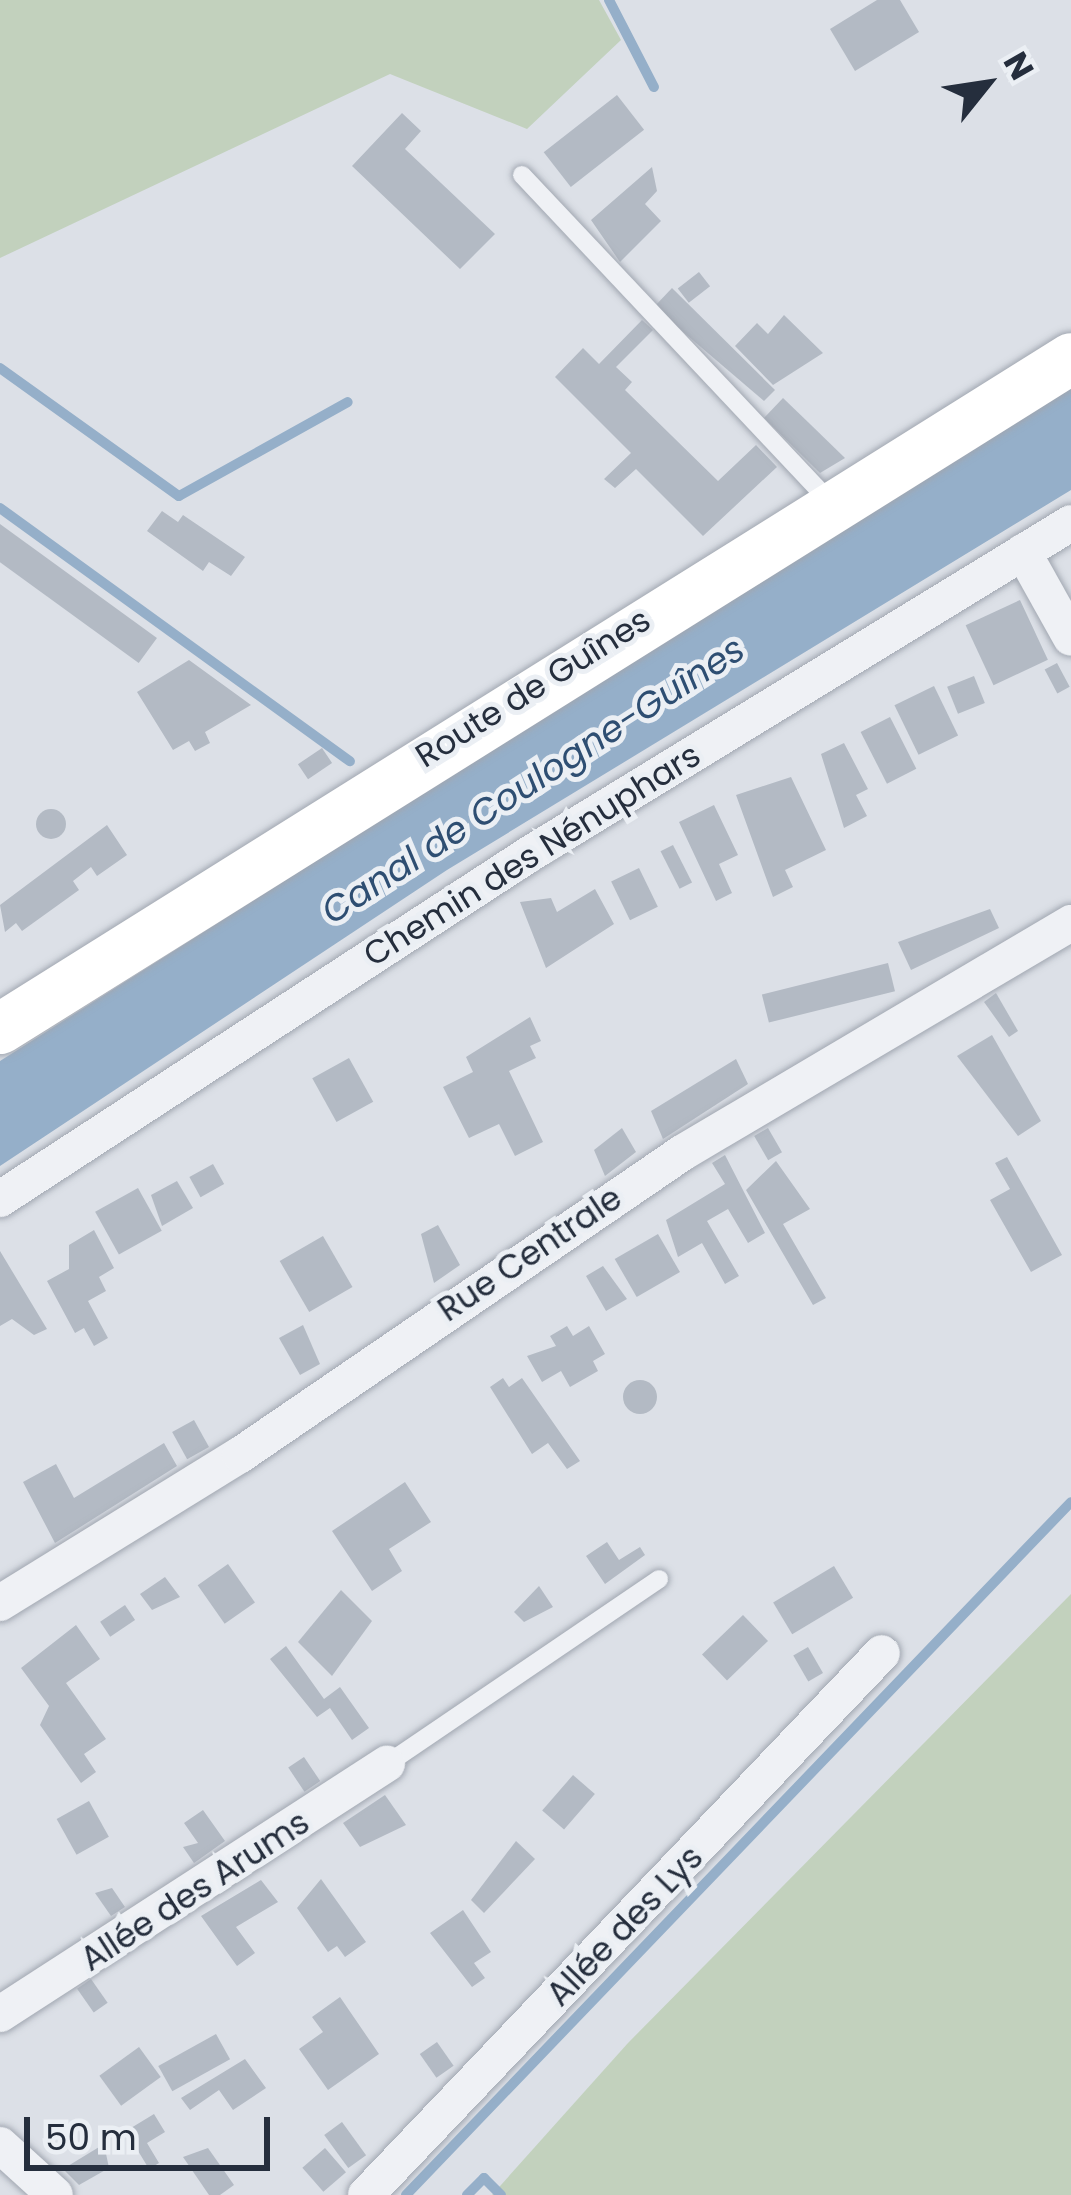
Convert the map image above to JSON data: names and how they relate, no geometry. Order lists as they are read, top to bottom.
{
  "streets": {
    "main road": ["Route de Guînes"],
    "street": [
      "Chemin des Nénuphars",
      "Rue Centrale",
      "Allée des Arums",
      "Allée des Lys"
    ]
  },
  "water": ["Canal de Coulogne-Guînes"],
  "scale_bar": "50 m",
  "north": "top right"
}
